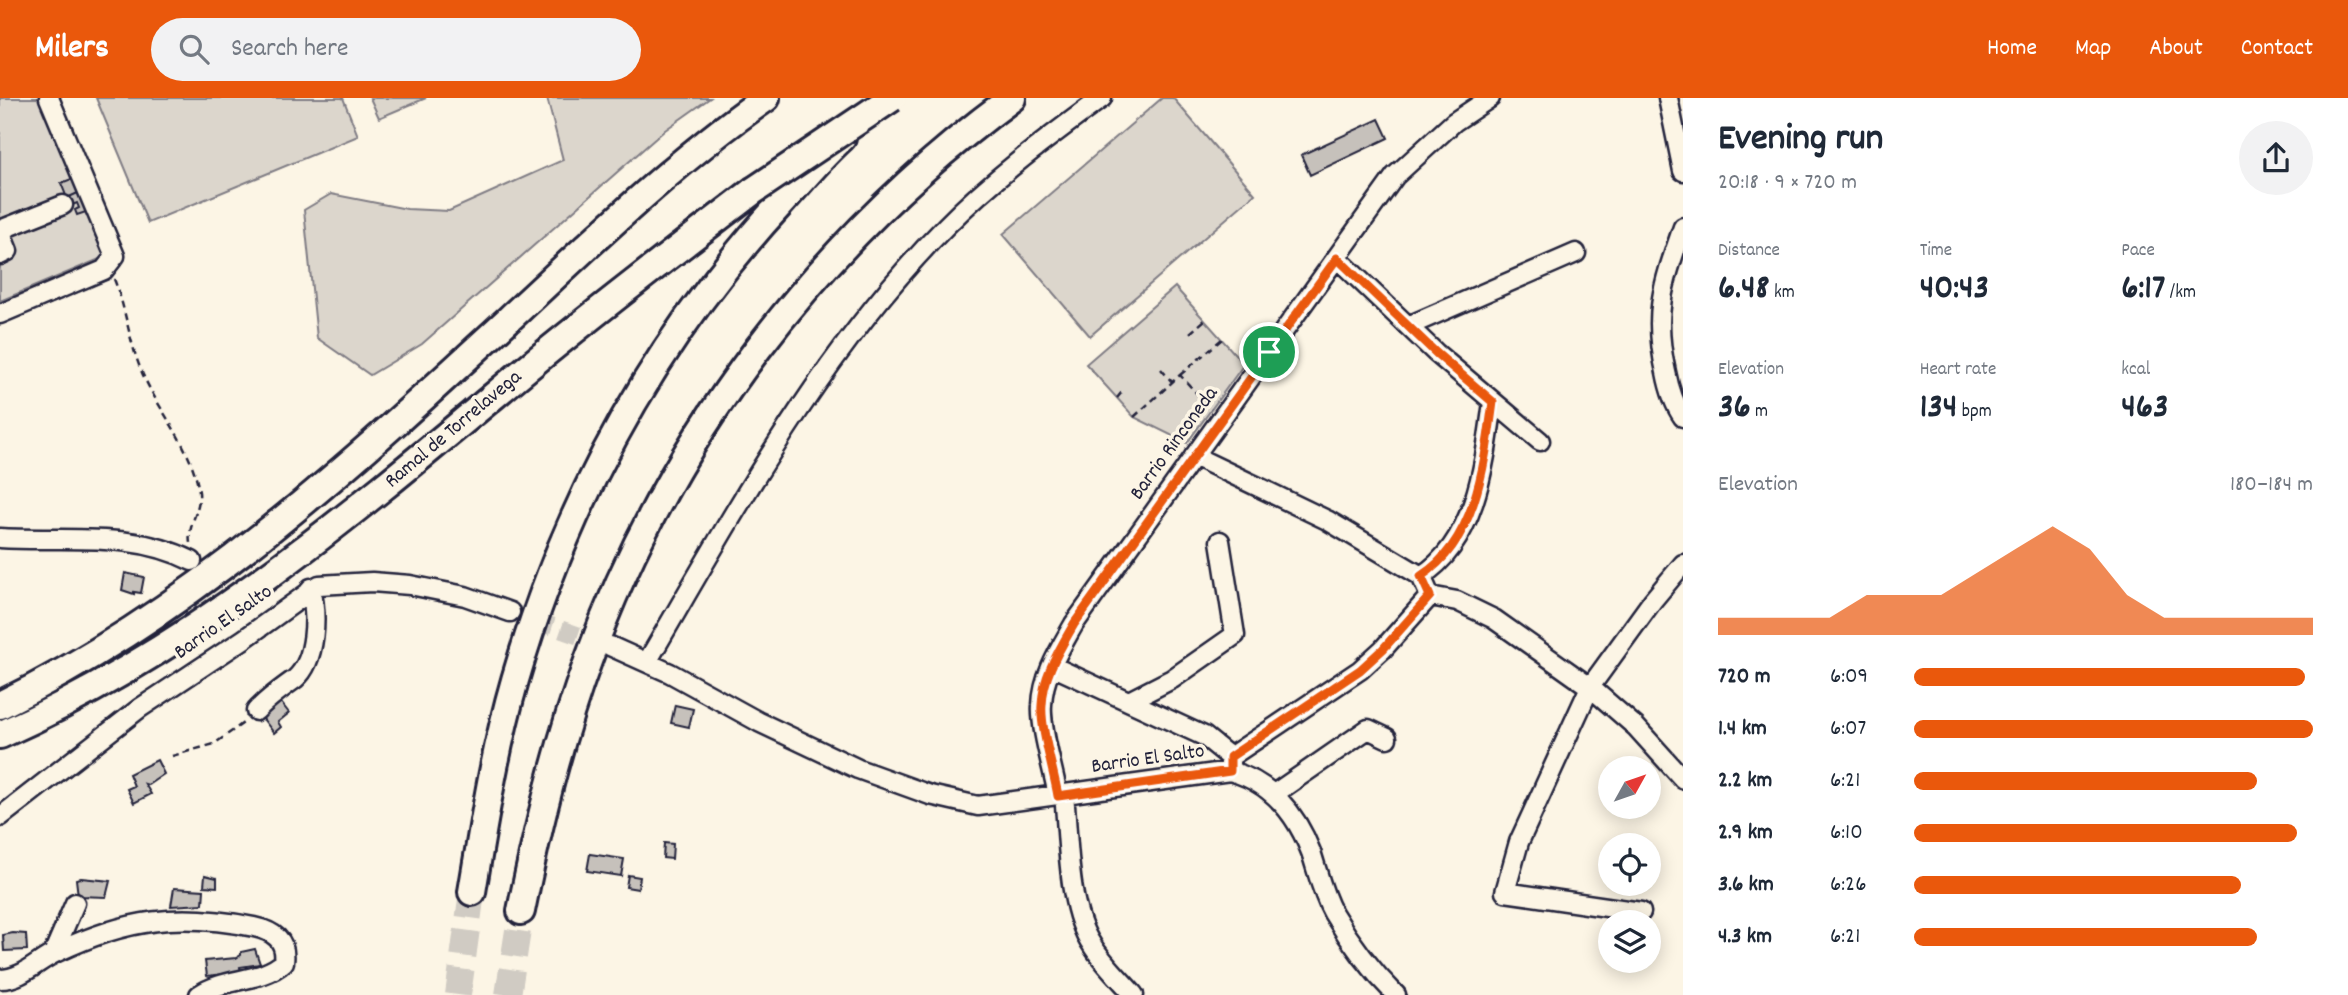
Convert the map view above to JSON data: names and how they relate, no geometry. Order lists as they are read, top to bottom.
{
  "streets": {
    "highway": ["Ramal de Torrelavega"],
    "street": ["Barrio Rinconeda", "Barrio El Salto"]
  },
  "crossings": [
    ["Barrio Rinconeda", "Barrio El Salto"]
  ],
  "north": "top right",
  "page": {
    "header": "Milers",
    "search": "Search here",
    "nav": [
      "Home",
      "Map",
      "About",
      "Contact"
    ],
    "heading": ["Evening run", "20:18 · 9 × 720 m"],
    "stats": [
      ["Distance", "6.48 km"],
      ["Time", "40:43"],
      ["Pace", "6:17 /km"],
      ["Elevation", "36 m"],
      ["Heart rate", "134 bpm"],
      ["kcal", "463"]
    ],
    "chart": ["Elevation", "180–184 m"],
    "list": [
      {
        "name": "720 m",
        "note": "6:09"
      },
      {
        "name": "1.4 km",
        "note": "6:07"
      },
      {
        "name": "2.2 km",
        "note": "6:21"
      },
      {
        "name": "2.9 km",
        "note": "6:10"
      },
      {
        "name": "3.6 km",
        "note": "6:26"
      },
      {
        "name": "4.3 km",
        "note": "6:21"
      }
    ]
  }
}
